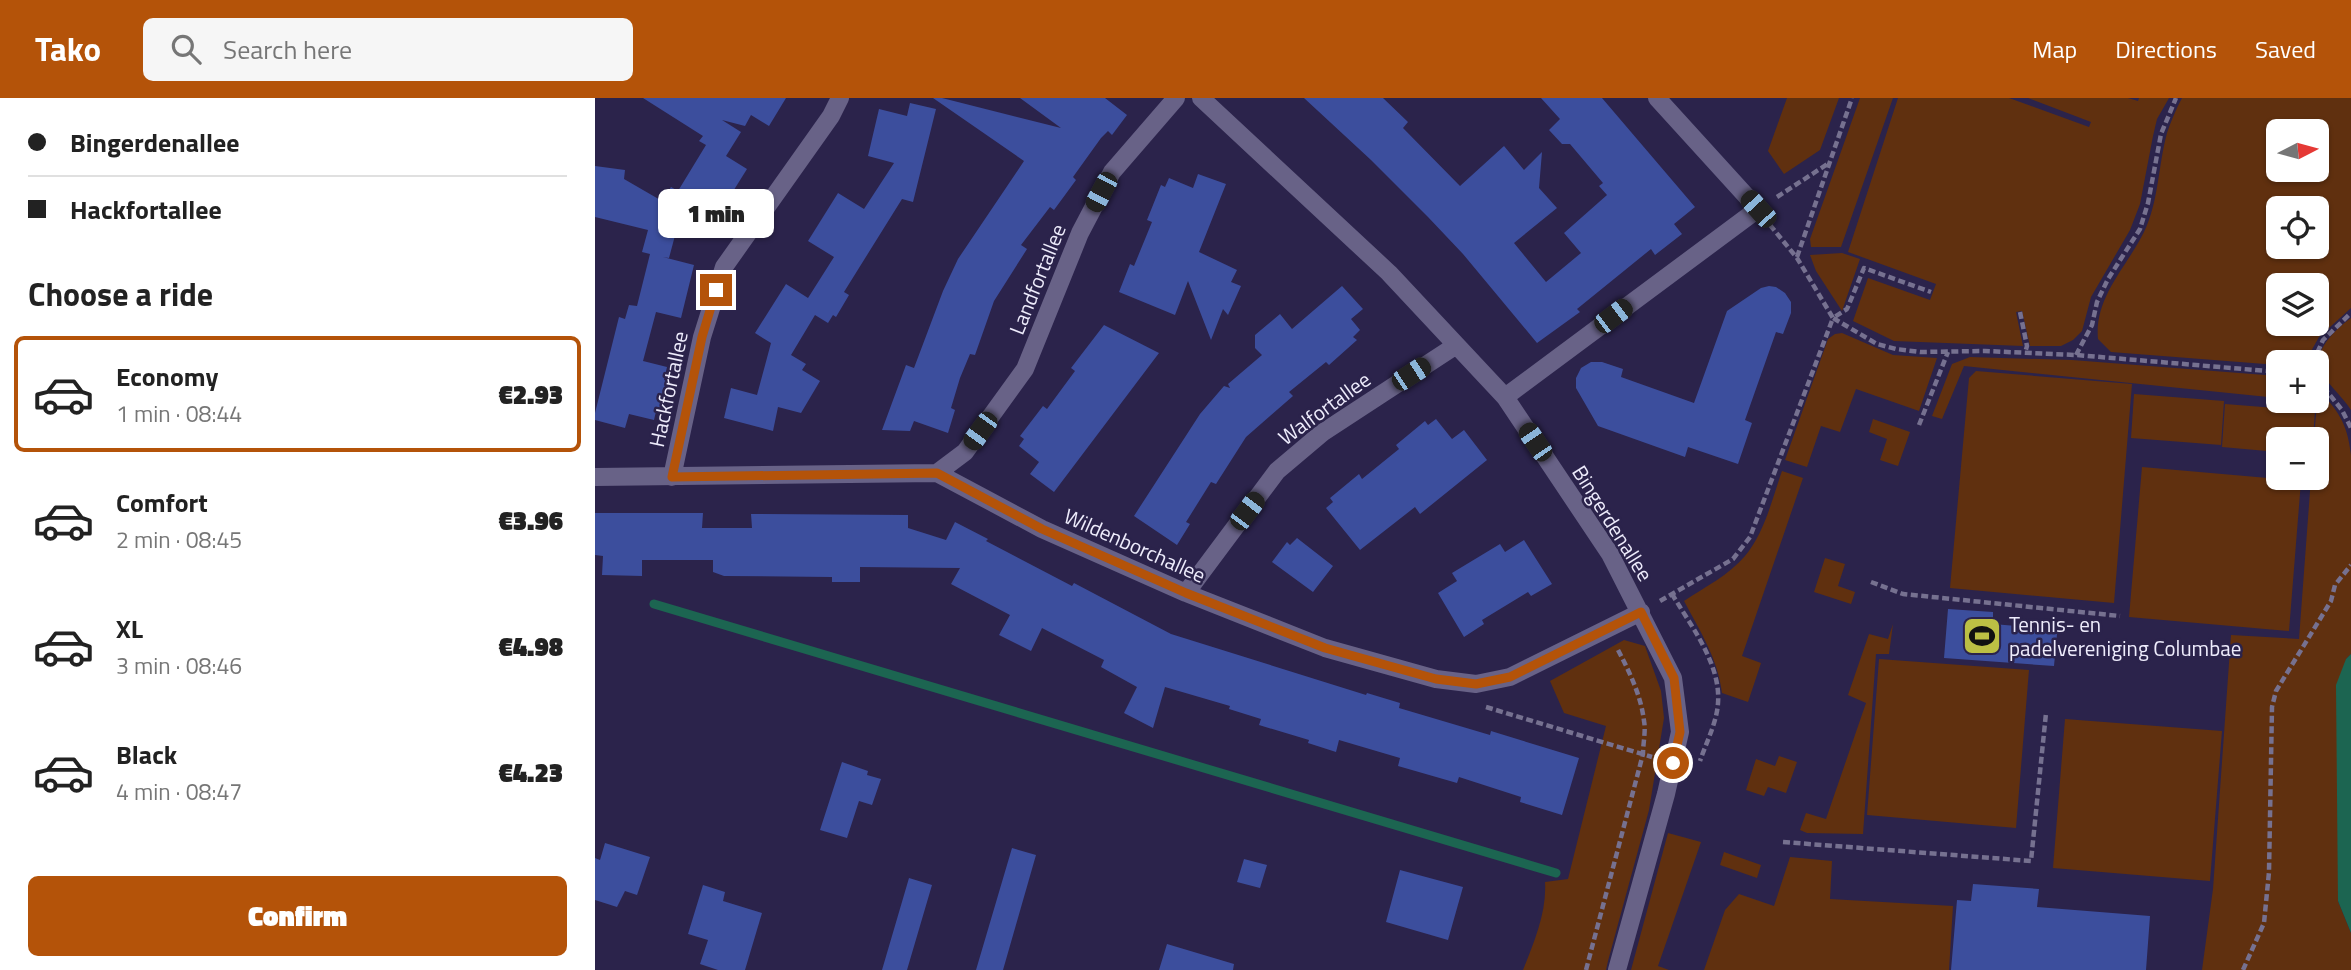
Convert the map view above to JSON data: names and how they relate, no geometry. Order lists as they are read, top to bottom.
{
  "streets": {
    "street": [
      "Landfortallee",
      "Hackfortallee",
      "Walfortallee",
      "Bingerdenallee",
      "Wildenborchallee"
    ]
  },
  "crossings": [
    ["Landfortallee", "Wildenborchallee"],
    ["Hackfortallee", "Wildenborchallee"],
    ["Walfortallee", "Bingerdenallee"],
    ["Walfortallee", "Wildenborchallee"],
    ["Bingerdenallee", "Wildenborchallee"]
  ],
  "places": {
    "sports": ["Tennis- en padelvereniging Columbae"]
  },
  "north": "right",
  "page": {
    "header": "Tako",
    "search": "Search here",
    "nav": ["Map", "Directions", "Saved"],
    "banner": ["Bingerdenallee", "Hackfortallee"],
    "map_buttons": ["+", "−"],
    "bubble": "1 min",
    "heading": "Choose a ride",
    "list": [
      {
        "name": "Economy",
        "note": "1 min · 08:44",
        "value": "€2.93"
      },
      {
        "name": "Comfort",
        "note": "2 min · 08:45",
        "value": "€3.96"
      },
      {
        "name": "XL",
        "note": "3 min · 08:46",
        "value": "€4.98"
      },
      {
        "name": "Black",
        "note": "4 min · 08:47",
        "value": "€4.23"
      }
    ],
    "buttons": "Confirm"
  }
}
